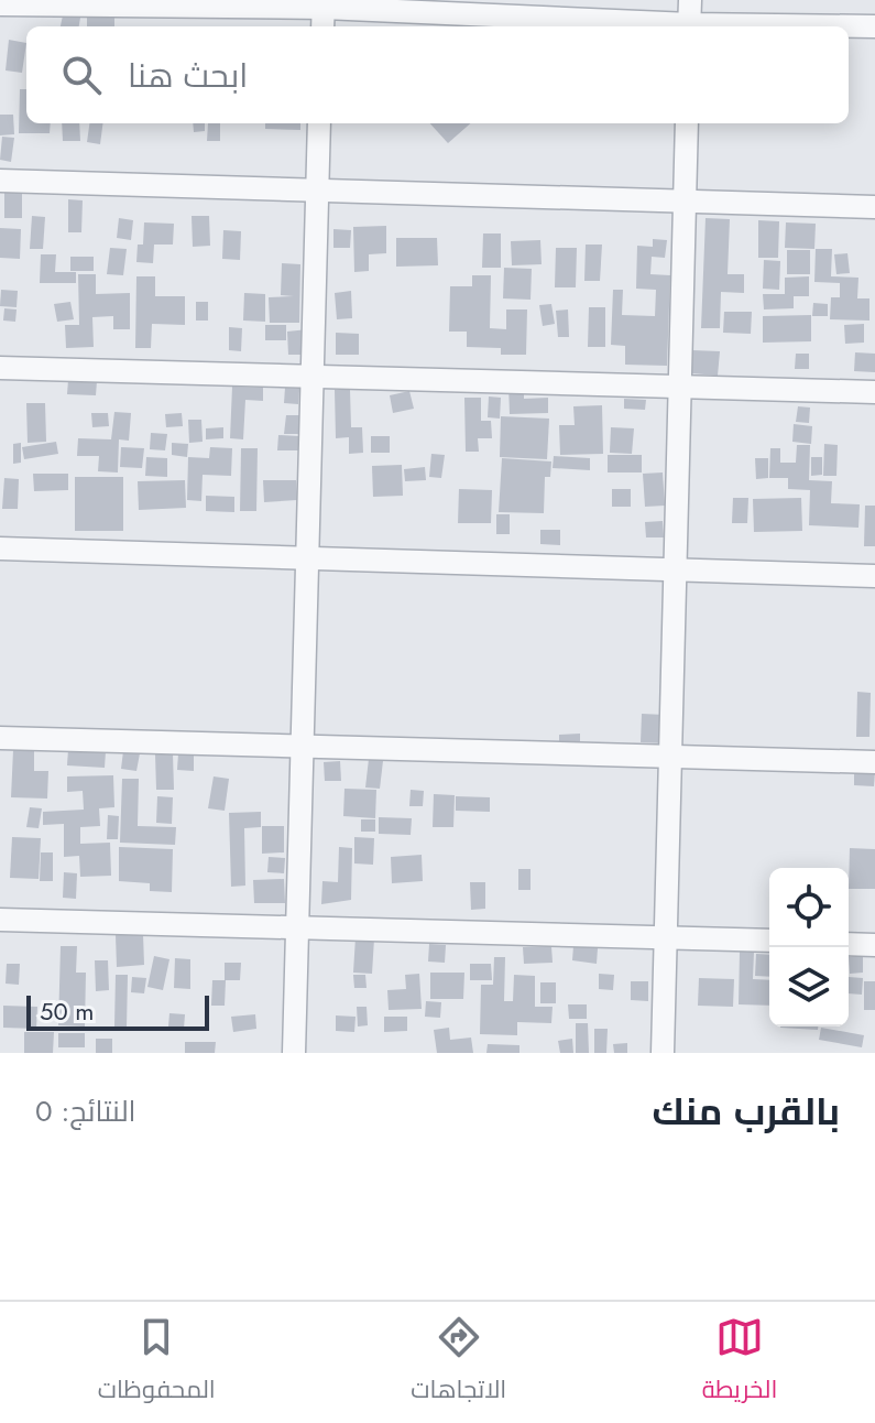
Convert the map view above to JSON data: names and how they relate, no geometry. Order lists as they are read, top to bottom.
{
  "scale_bar": "50 m",
  "page": {
    "search": "ابحث هنا",
    "scale": "50 m",
    "heading": ["بالقرب منك", "النتائج: 0"],
    "nav": ["الخريطة", "الاتجاهات", "المحفوظات"]
  }
}
